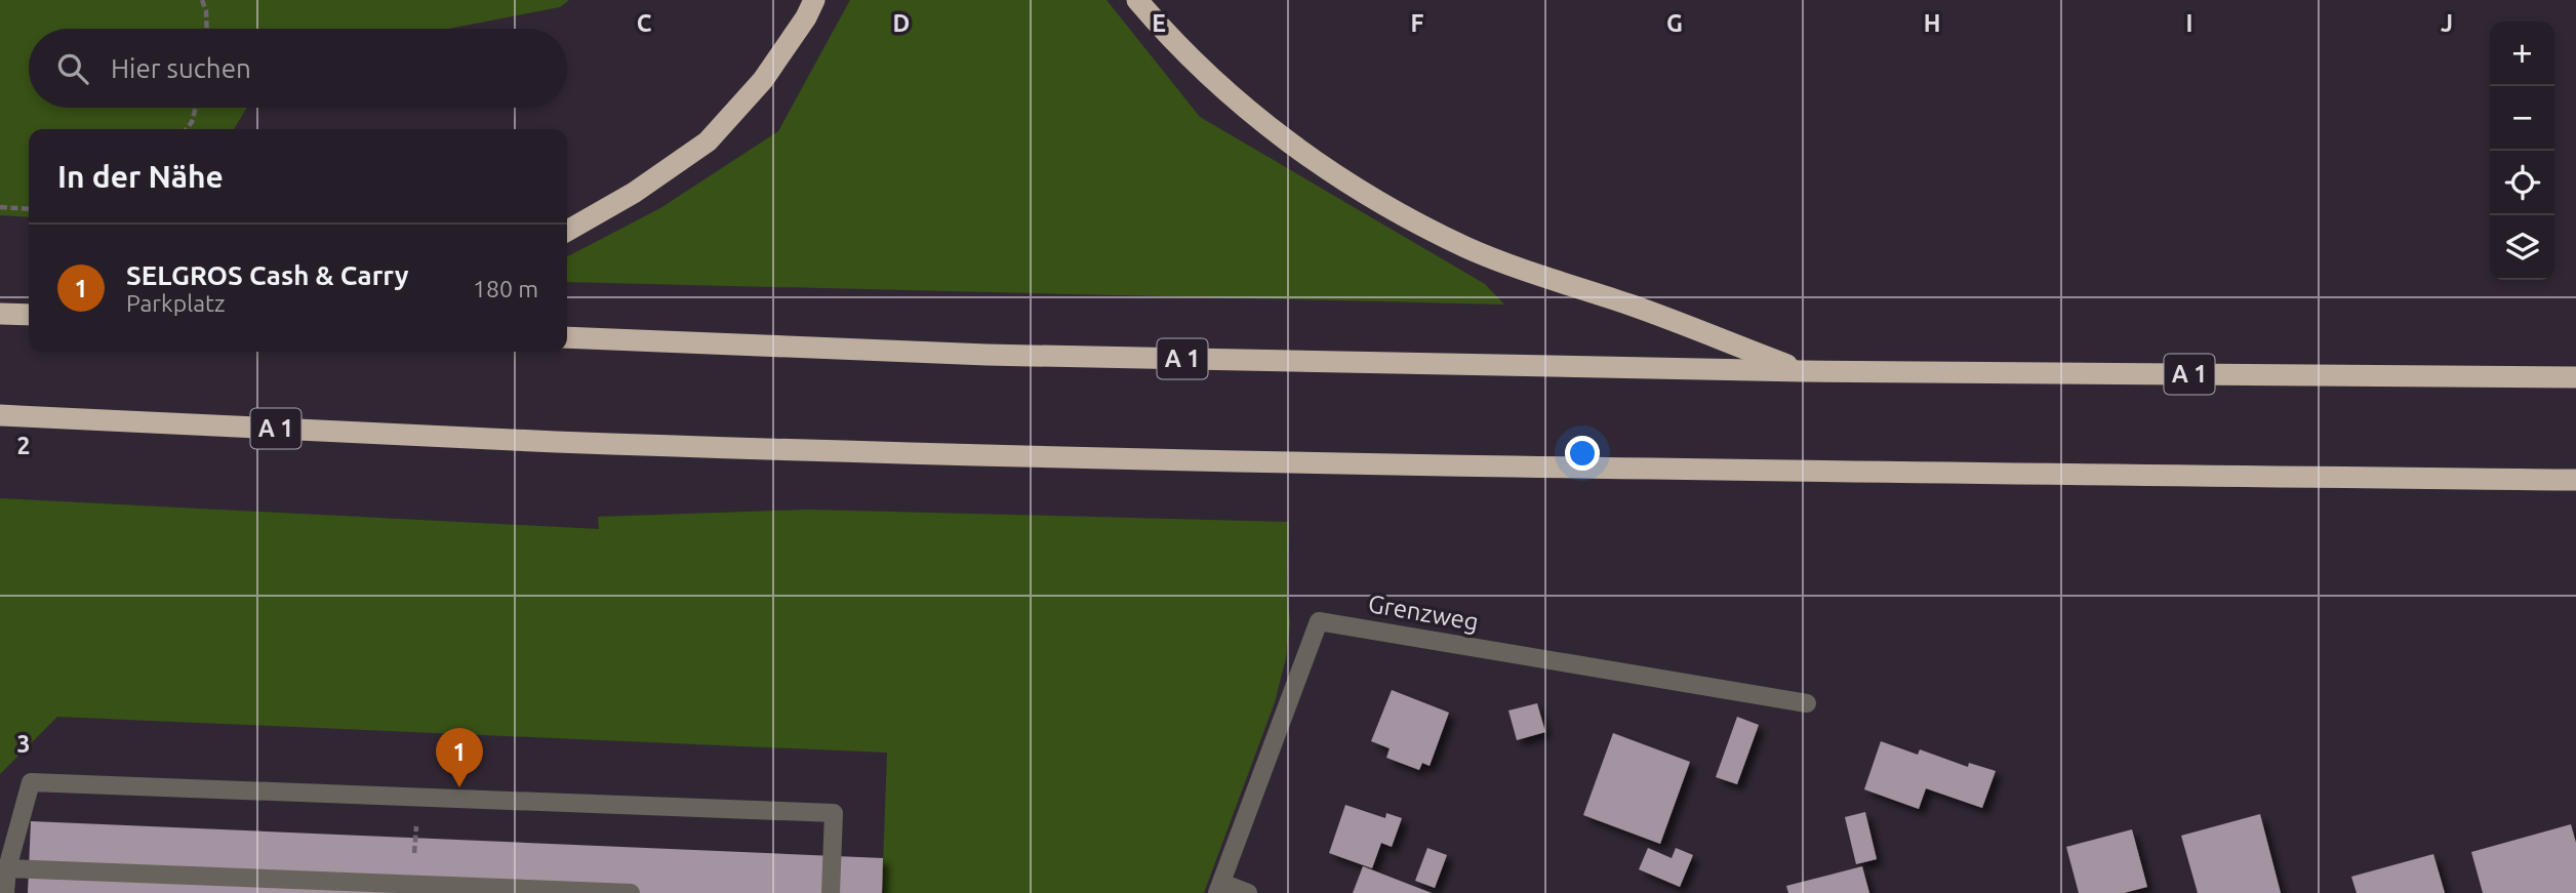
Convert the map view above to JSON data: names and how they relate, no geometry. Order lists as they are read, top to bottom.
{
  "streets": {
    "highway": ["A 1"],
    "street": ["Grenzweg"]
  },
  "page": {
    "map_buttons": ["+", "−"],
    "search": "Hier suchen",
    "heading": "In der Nähe",
    "list": [
      {
        "mark": "1",
        "name": "SELGROS Cash & Carry",
        "note": "Parkplatz",
        "value": "180 m"
      }
    ],
    "pins": "1"
  },
  "grid": {
    "columns": [
      "C",
      "D",
      "E",
      "F",
      "G",
      "H",
      "I",
      "J"
    ],
    "rows": ["2", "3"]
  }
}
